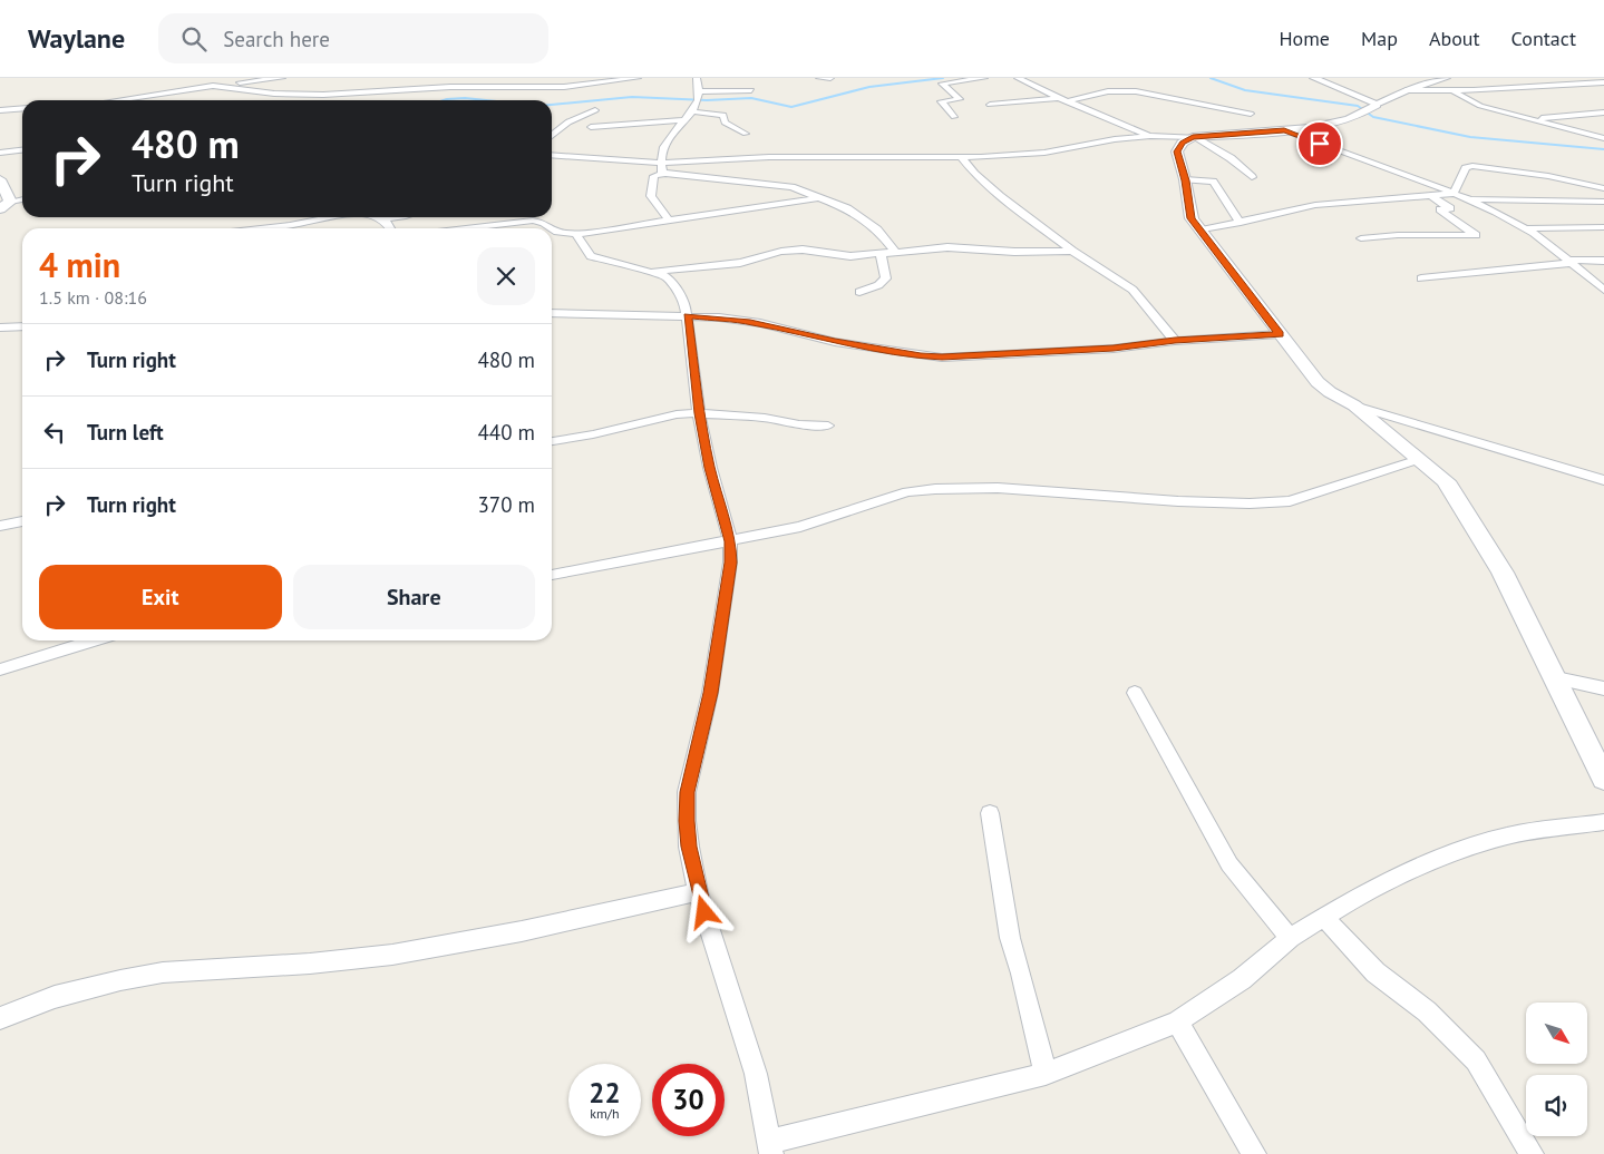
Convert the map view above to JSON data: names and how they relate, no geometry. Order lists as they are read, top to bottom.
{
  "north": "bottom right",
  "page": {
    "header": "Waylane",
    "search": "Search here",
    "nav": [
      "Home",
      "Map",
      "About",
      "Contact"
    ],
    "turn": ["480 m", "Turn right"],
    "heading": ["4 min", "1.5 km · 08:16"],
    "list": [
      {
        "name": "Turn right",
        "value": "480 m"
      },
      {
        "name": "Turn left",
        "value": "440 m"
      },
      {
        "name": "Turn right",
        "value": "370 m"
      }
    ],
    "buttons": ["Exit", "Share"],
    "speed": "22 km/h",
    "limit": "30"
  }
}
